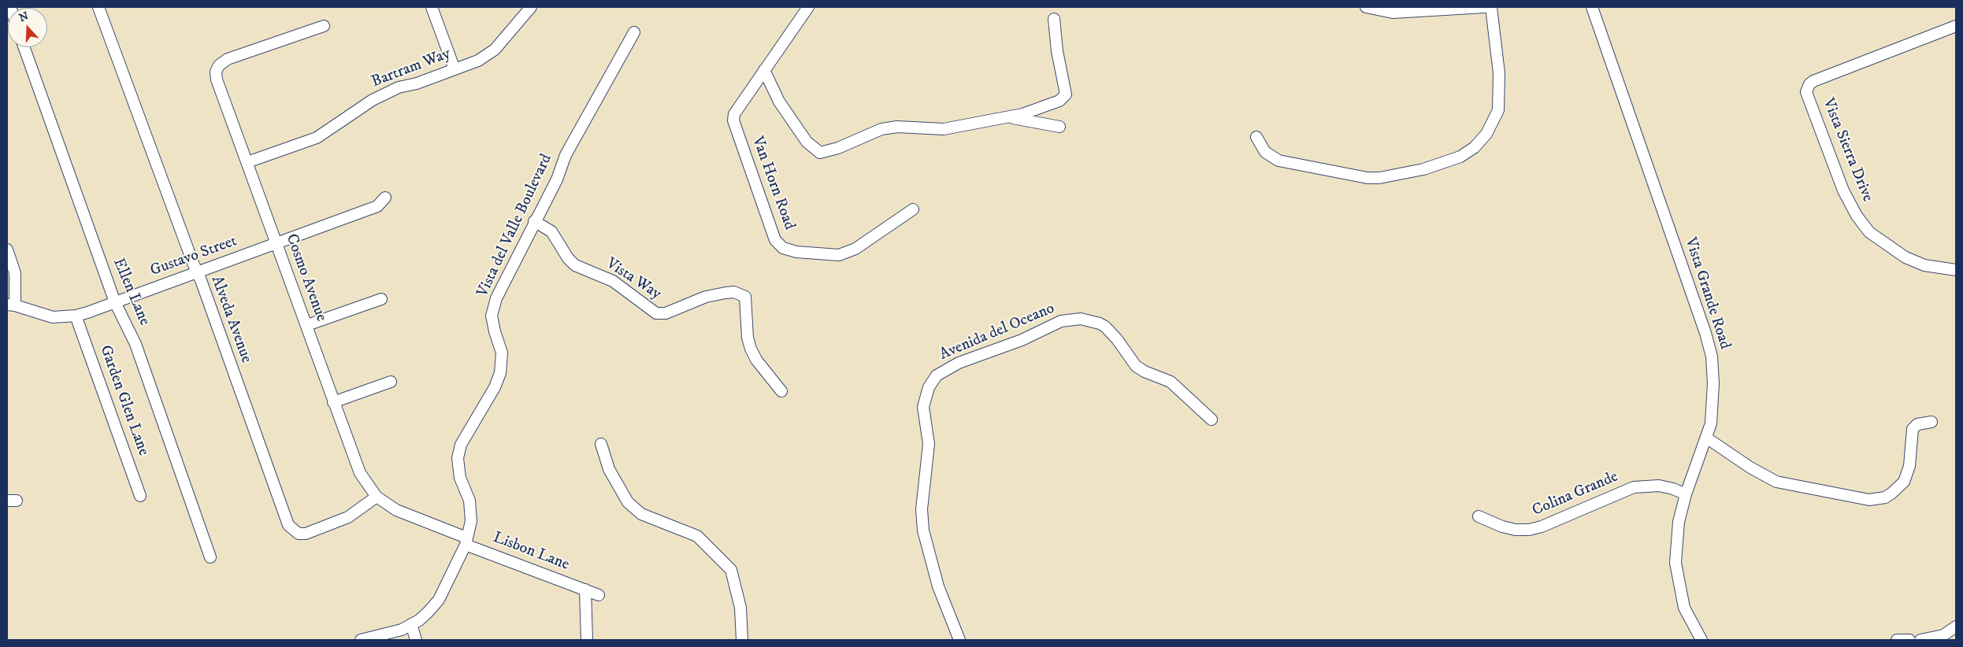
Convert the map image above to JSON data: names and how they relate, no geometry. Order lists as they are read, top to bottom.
{
  "streets": {
    "street": [
      "Bartram Way",
      "Vista Sierra Drive",
      "Van Horn Road",
      "Vista del Valle Boulevard",
      "Gustavo Street",
      "Cosmo Avenue",
      "Vista Way",
      "Ellen Lane",
      "Vista Grande Road",
      "Alveda Avenue",
      "Avenida del Oceano",
      "Garden Glen Lane",
      "Colina Grande",
      "Lisbon Lane"
    ]
  },
  "crossings": [
    ["Bartram Way", "Cosmo Avenue"],
    ["Vista del Valle Boulevard", "Vista Way"],
    ["Vista del Valle Boulevard", "Lisbon Lane"],
    ["Gustavo Street", "Cosmo Avenue"],
    ["Gustavo Street", "Ellen Lane"],
    ["Gustavo Street", "Alveda Avenue"],
    ["Gustavo Street", "Garden Glen Lane"],
    ["Cosmo Avenue", "Alveda Avenue"],
    ["Cosmo Avenue", "Lisbon Lane"],
    ["Vista Grande Road", "Colina Grande"],
    ["Alveda Avenue", "Lisbon Lane"]
  ],
  "north": "top"
}
